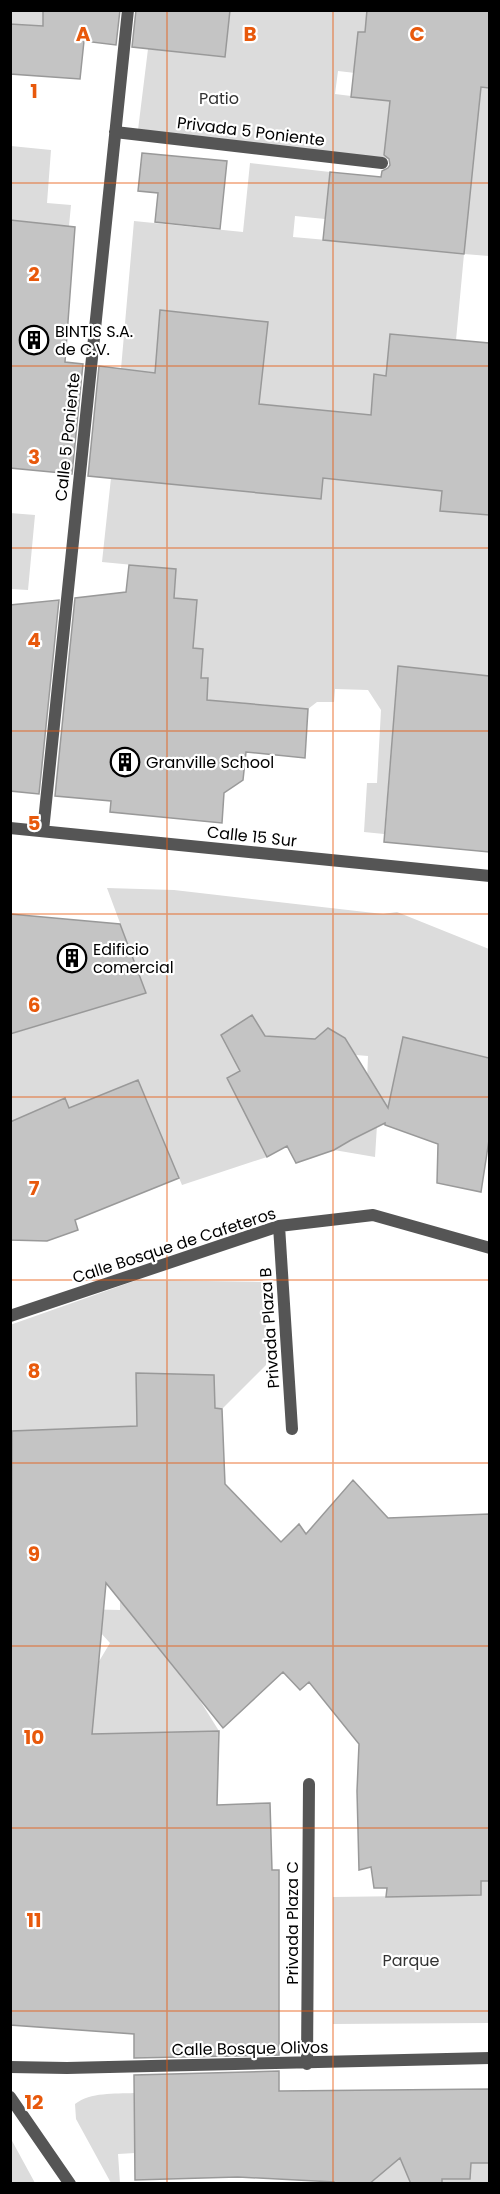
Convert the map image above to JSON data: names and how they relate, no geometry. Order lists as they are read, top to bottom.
{
  "streets": {
    "street": [
      "Privada 5 Poniente",
      "Calle 5 Poniente",
      "Calle 15 Sur",
      "Calle Bosque de Cafeteros",
      "Privada Plaza B",
      "Privada Plaza C",
      "Calle Bosque Olivos"
    ]
  },
  "crossings": [
    ["Privada 5 Poniente", "Calle 5 Poniente"],
    ["Calle 5 Poniente", "Calle 15 Sur"],
    ["Calle Bosque de Cafeteros", "Privada Plaza B"],
    ["Privada Plaza C", "Calle Bosque Olivos"]
  ],
  "parks": ["Patio", "Parque"],
  "places": {
    "building": ["BINTIS S.A. de C.V.", "Granville School", "Edificio comercial"]
  },
  "grid": {
    "columns": ["A", "B", "C"],
    "rows": [
      "1",
      "2",
      "3",
      "4",
      "5",
      "6",
      "7",
      "8",
      "9",
      "10",
      "11",
      "12"
    ]
  }
}
